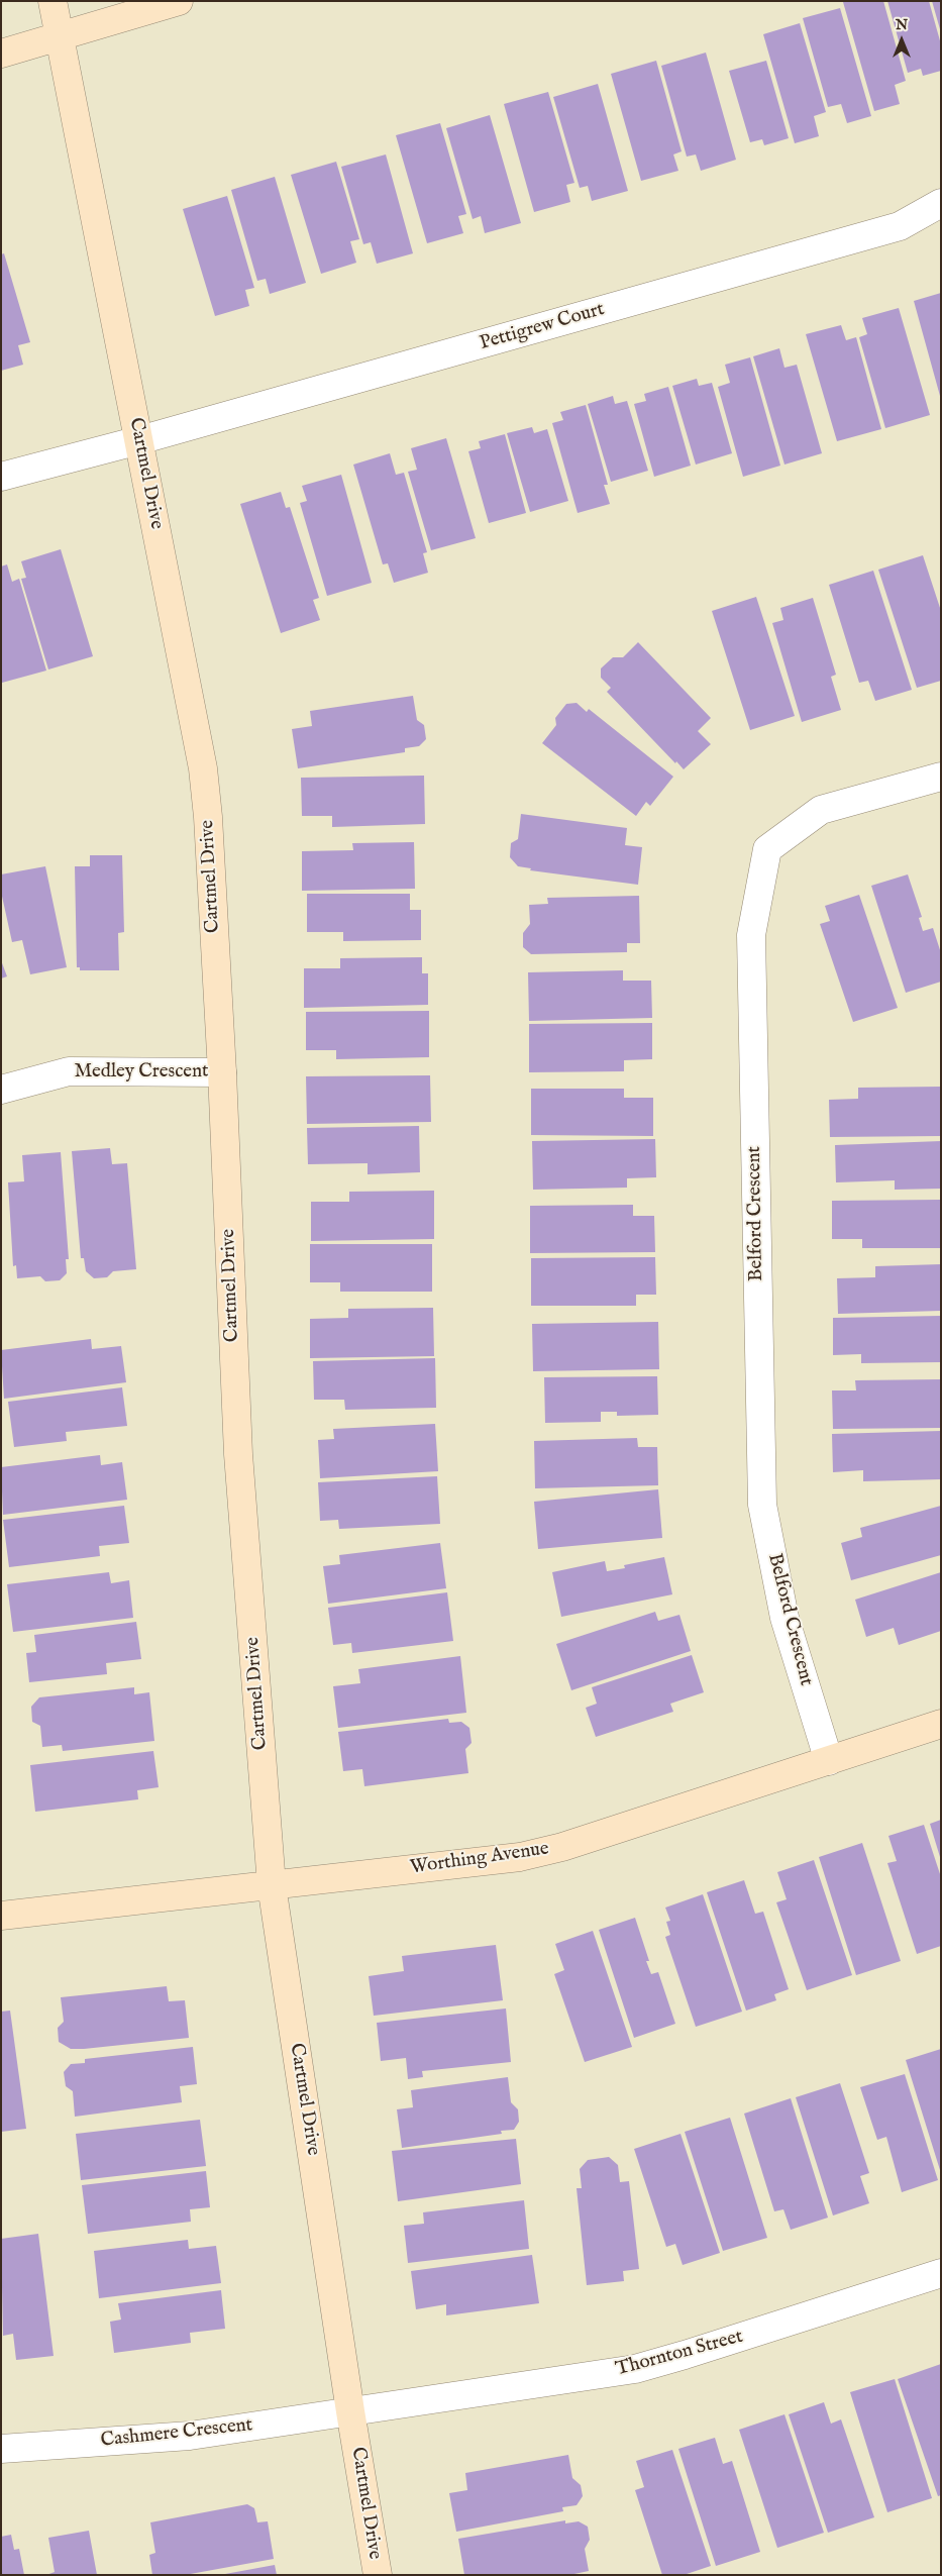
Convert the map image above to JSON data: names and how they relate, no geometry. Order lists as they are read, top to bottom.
{
  "streets": {
    "street": [
      "Pettigrew Court",
      "Cartmel Drive",
      "Medley Crescent",
      "Belford Crescent",
      "Worthing Avenue",
      "Thornton Street",
      "Cashmere Crescent"
    ]
  },
  "crossings": [
    ["Pettigrew Court", "Cartmel Drive"],
    ["Cartmel Drive", "Medley Crescent"],
    ["Cartmel Drive", "Worthing Avenue"],
    ["Cartmel Drive", "Thornton Street"],
    ["Cartmel Drive", "Cashmere Crescent"],
    ["Belford Crescent", "Worthing Avenue"],
    ["Thornton Street", "Cashmere Crescent"]
  ],
  "north": "top"
}
